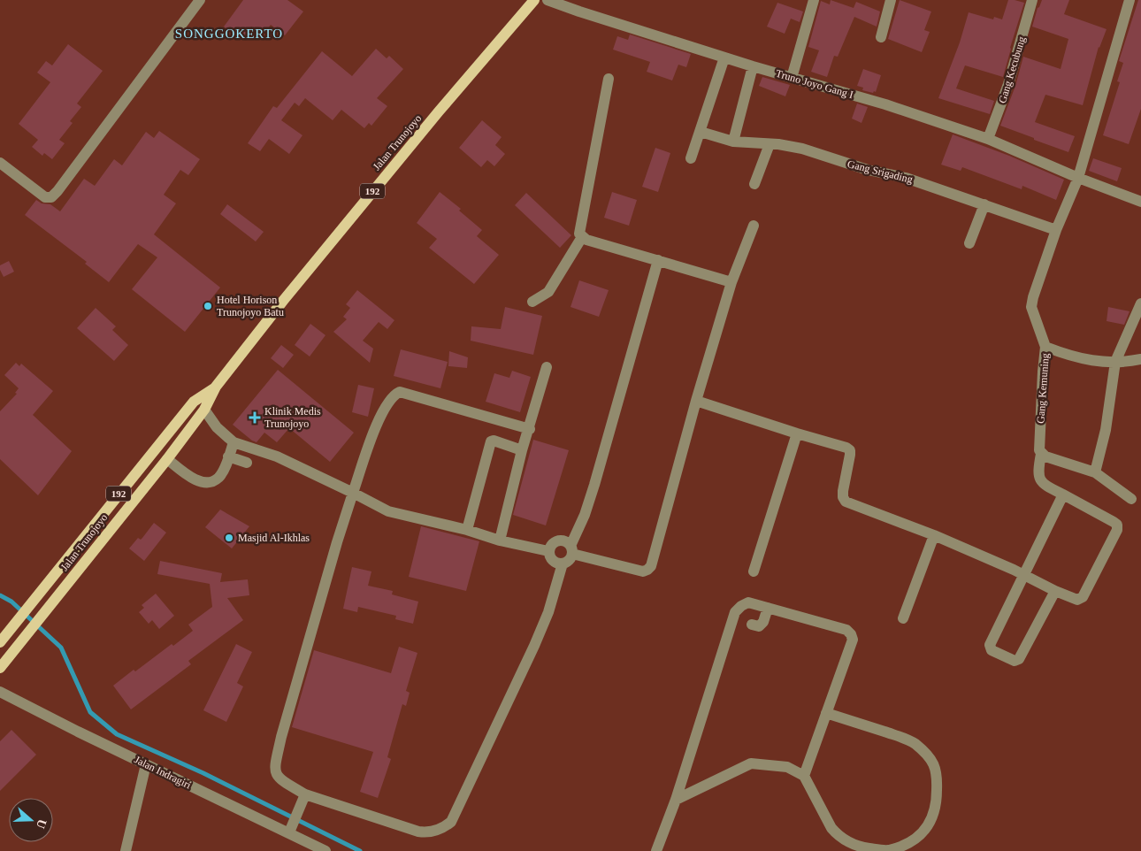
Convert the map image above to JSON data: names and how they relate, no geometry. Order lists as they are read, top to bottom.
{
  "streets": {
    "main road": ["Jalan Trunojoyo", "192"],
    "street": [
      "Gang Kecubung",
      "Truno Joyo Gang I",
      "Gang Srigading",
      "Gang Kemuning",
      "Jalan Indragiri"
    ]
  },
  "crossings": [
    ["Gang Kecubung", "Truno Joyo Gang I"],
    ["Truno Joyo Gang I", "Gang Kemuning"],
    ["Gang Srigading", "Gang Kemuning"]
  ],
  "districts": ["SONGGOKERTO"],
  "places": {
    "other": ["Hotel Horison Trunojoyo Batu", "Masjid Al-Ikhlas"],
    "health": ["Klinik Medis Trunojoyo"]
  },
  "north": "right"
}
